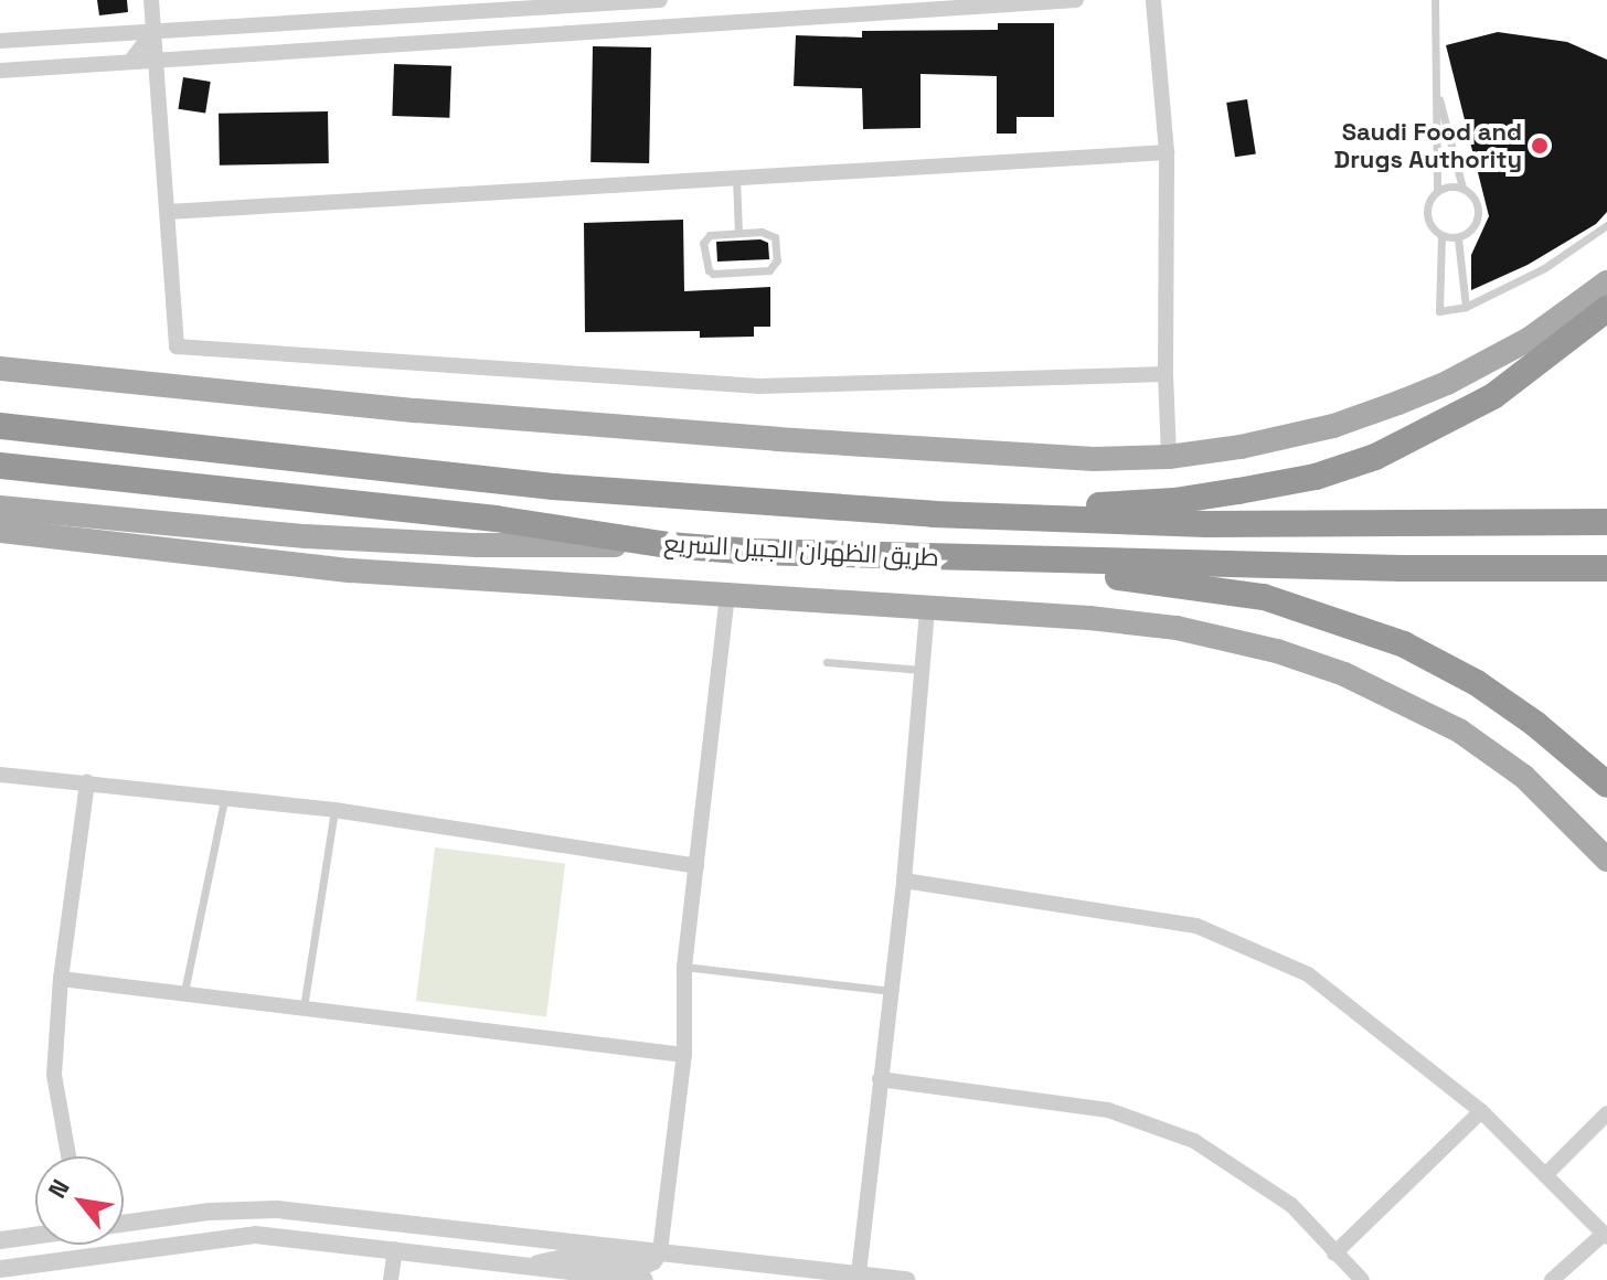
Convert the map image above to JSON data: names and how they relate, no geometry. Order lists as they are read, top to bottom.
{
  "streets": {
    "highway": ["طريق الظهران الجبيل السريع"]
  },
  "places": ["Saudi Food and Drugs Authority"],
  "north": "top left"
}
